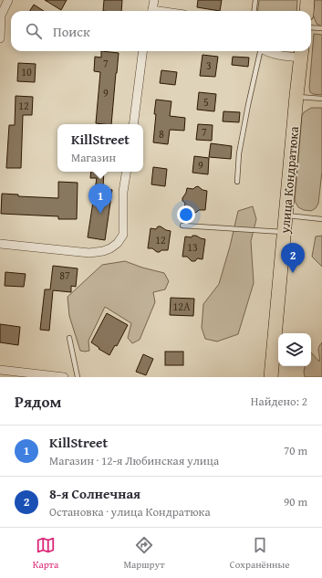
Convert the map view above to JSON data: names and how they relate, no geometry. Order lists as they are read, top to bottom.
{
  "streets": {
    "main road": ["улица Кондратюка"]
  },
  "house_numbers": [
    "7",
    "3",
    "10",
    "9",
    "5",
    "12",
    "7",
    "8",
    "9",
    "12",
    "13",
    "87",
    "12А"
  ],
  "page": {
    "search": "Поиск",
    "popup": ["KillStreet", "Магазин"],
    "pins": ["1", "2"],
    "heading": ["Рядом", "Найдено: 2"],
    "list": [
      {
        "mark": "1",
        "name": "KillStreet",
        "note": "Магазин · 12-я Любинская улица",
        "value": "70 m"
      },
      {
        "mark": "2",
        "name": "8-я Солнечная",
        "note": "Остановка · улица Кондратюка",
        "value": "90 m"
      }
    ],
    "nav": ["Карта", "Маршрут", "Сохранённые"]
  }
}
